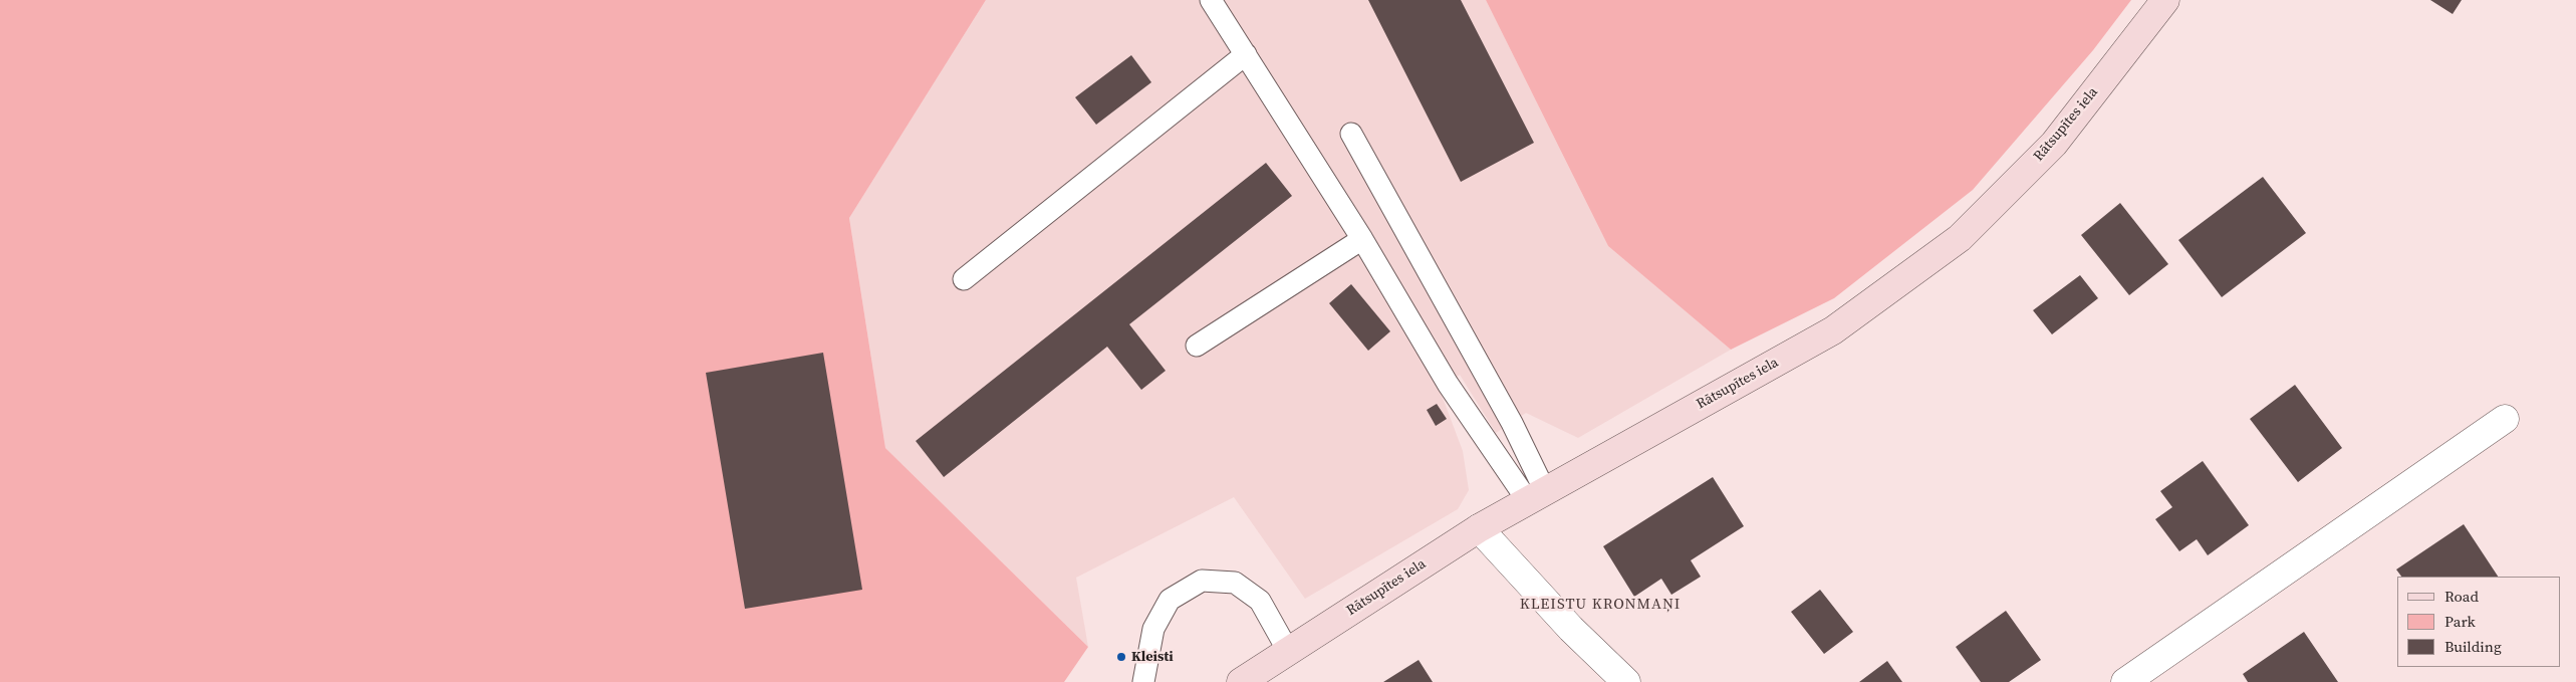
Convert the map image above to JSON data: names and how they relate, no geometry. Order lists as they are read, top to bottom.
{
  "streets": {
    "street": ["Rātsupītes iela"]
  },
  "districts": ["KLEISTU KRONMAŅI"],
  "places": ["Kleisti"],
  "legend": ["Road", "Park", "Building"]
}
